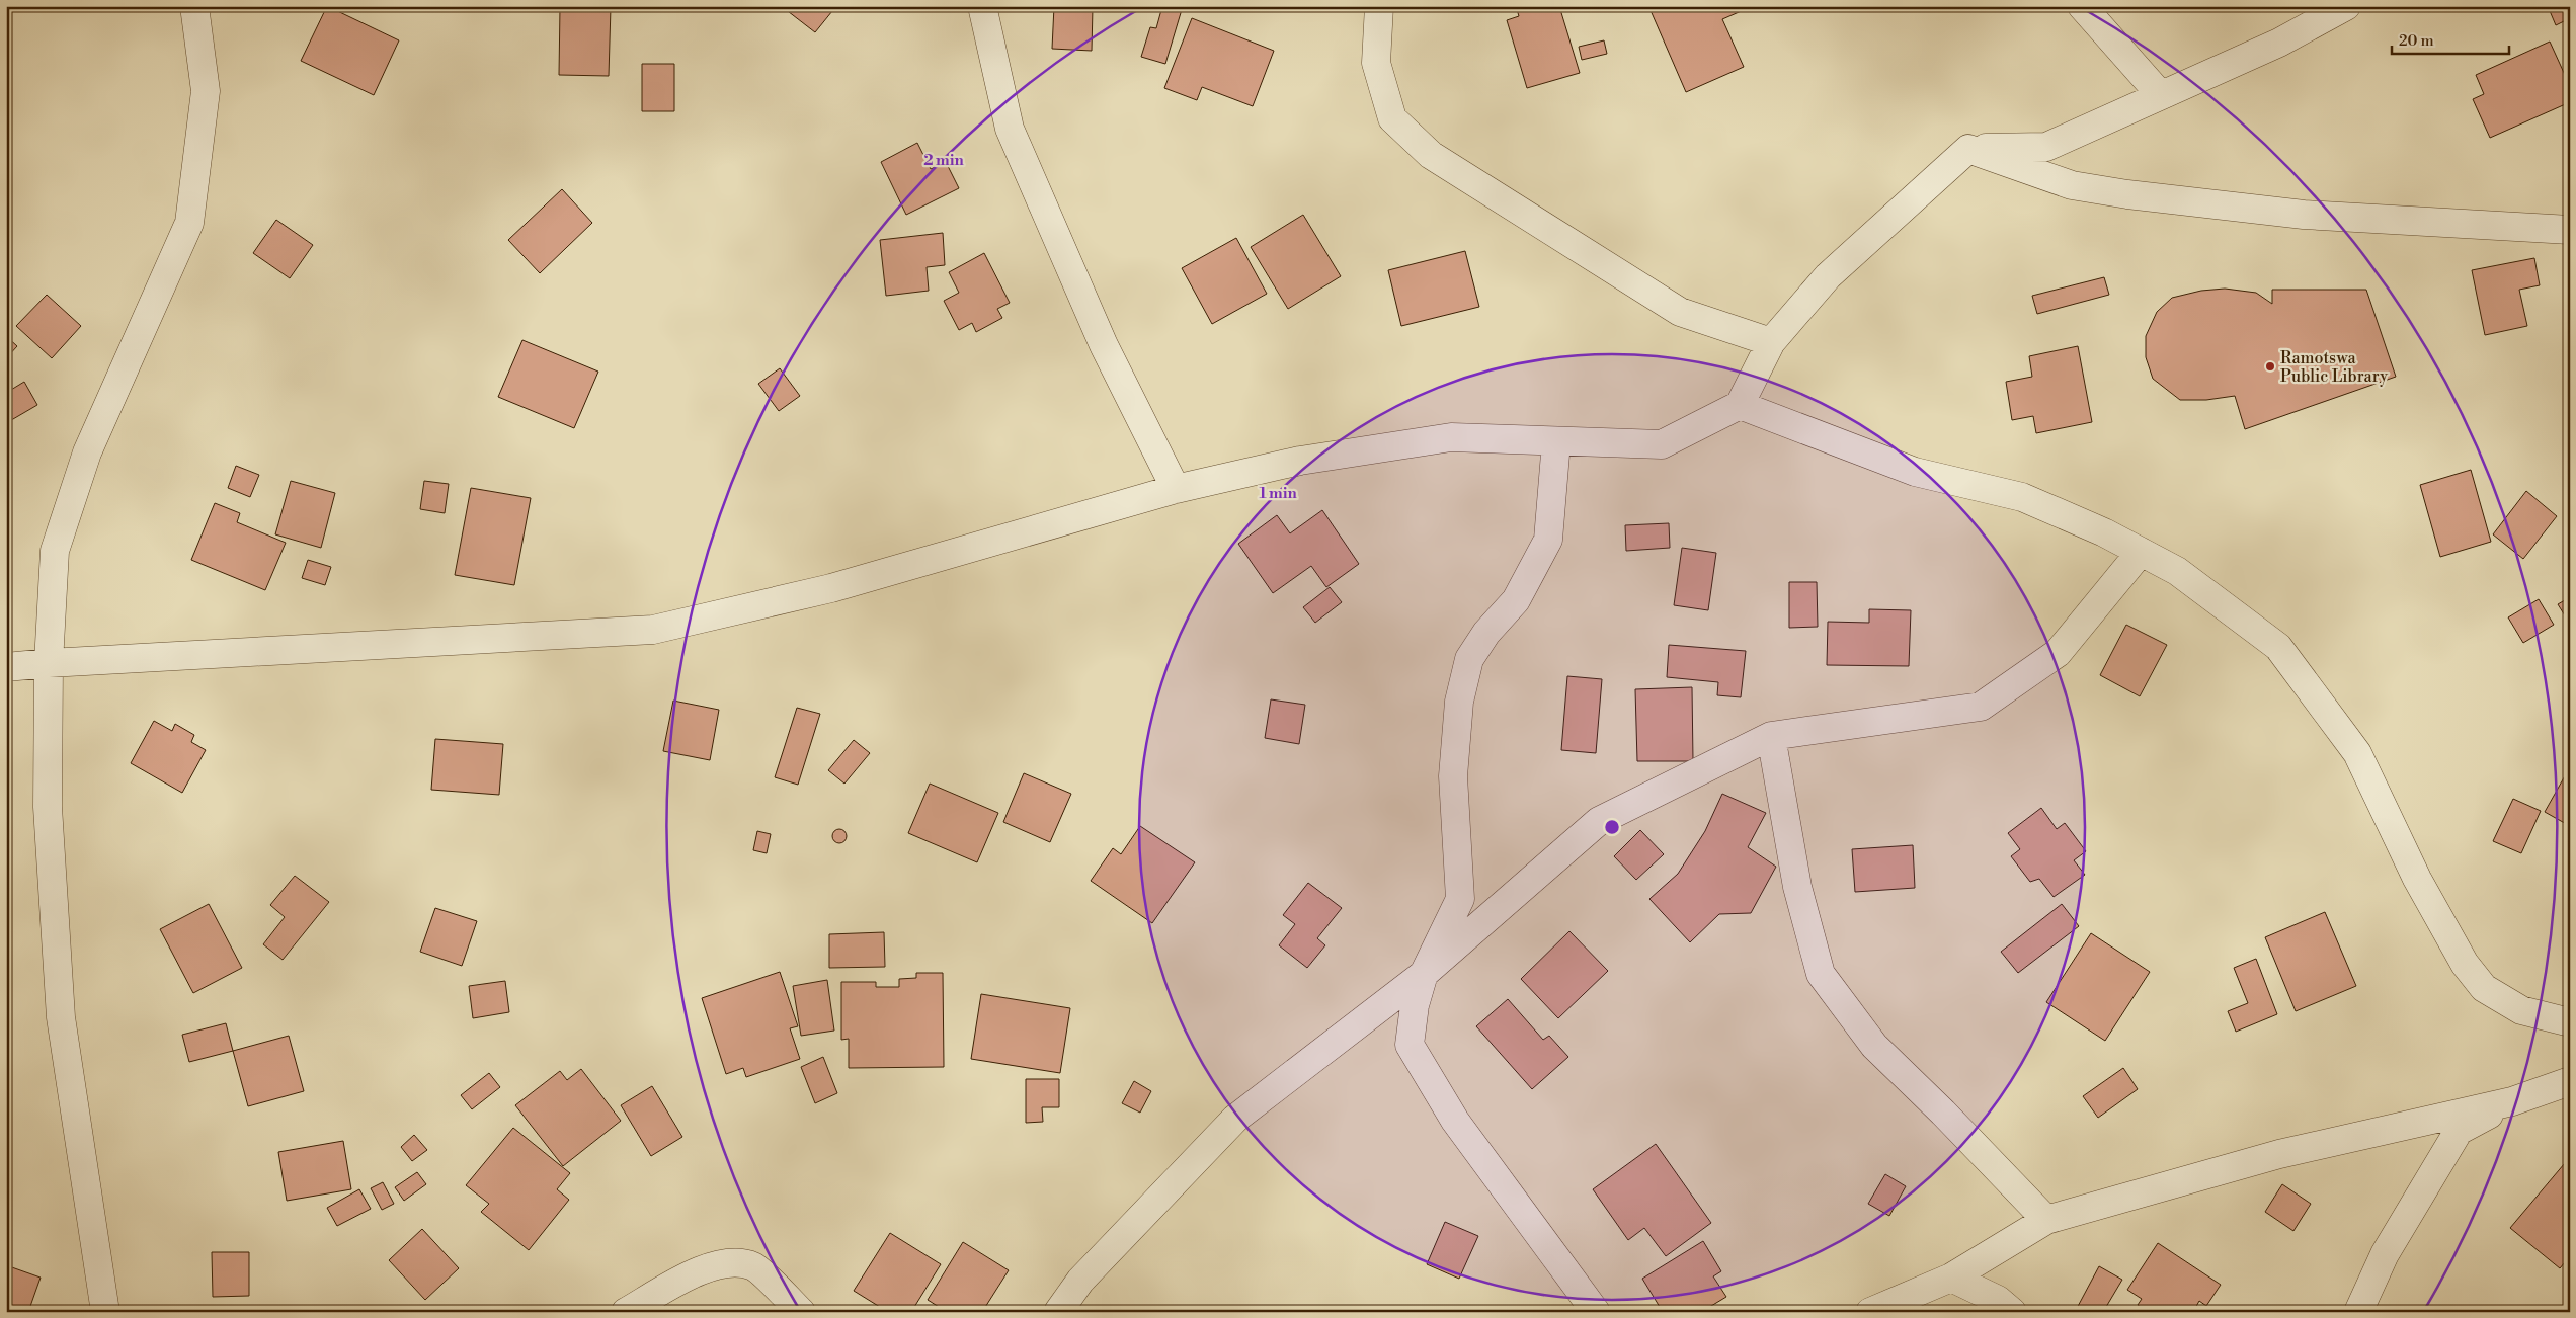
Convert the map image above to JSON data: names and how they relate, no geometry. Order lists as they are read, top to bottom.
{
  "places": ["Ramotswa Public Library"],
  "scale_bar": "20 m",
  "rings": ["2 min", "1 min"]
}
